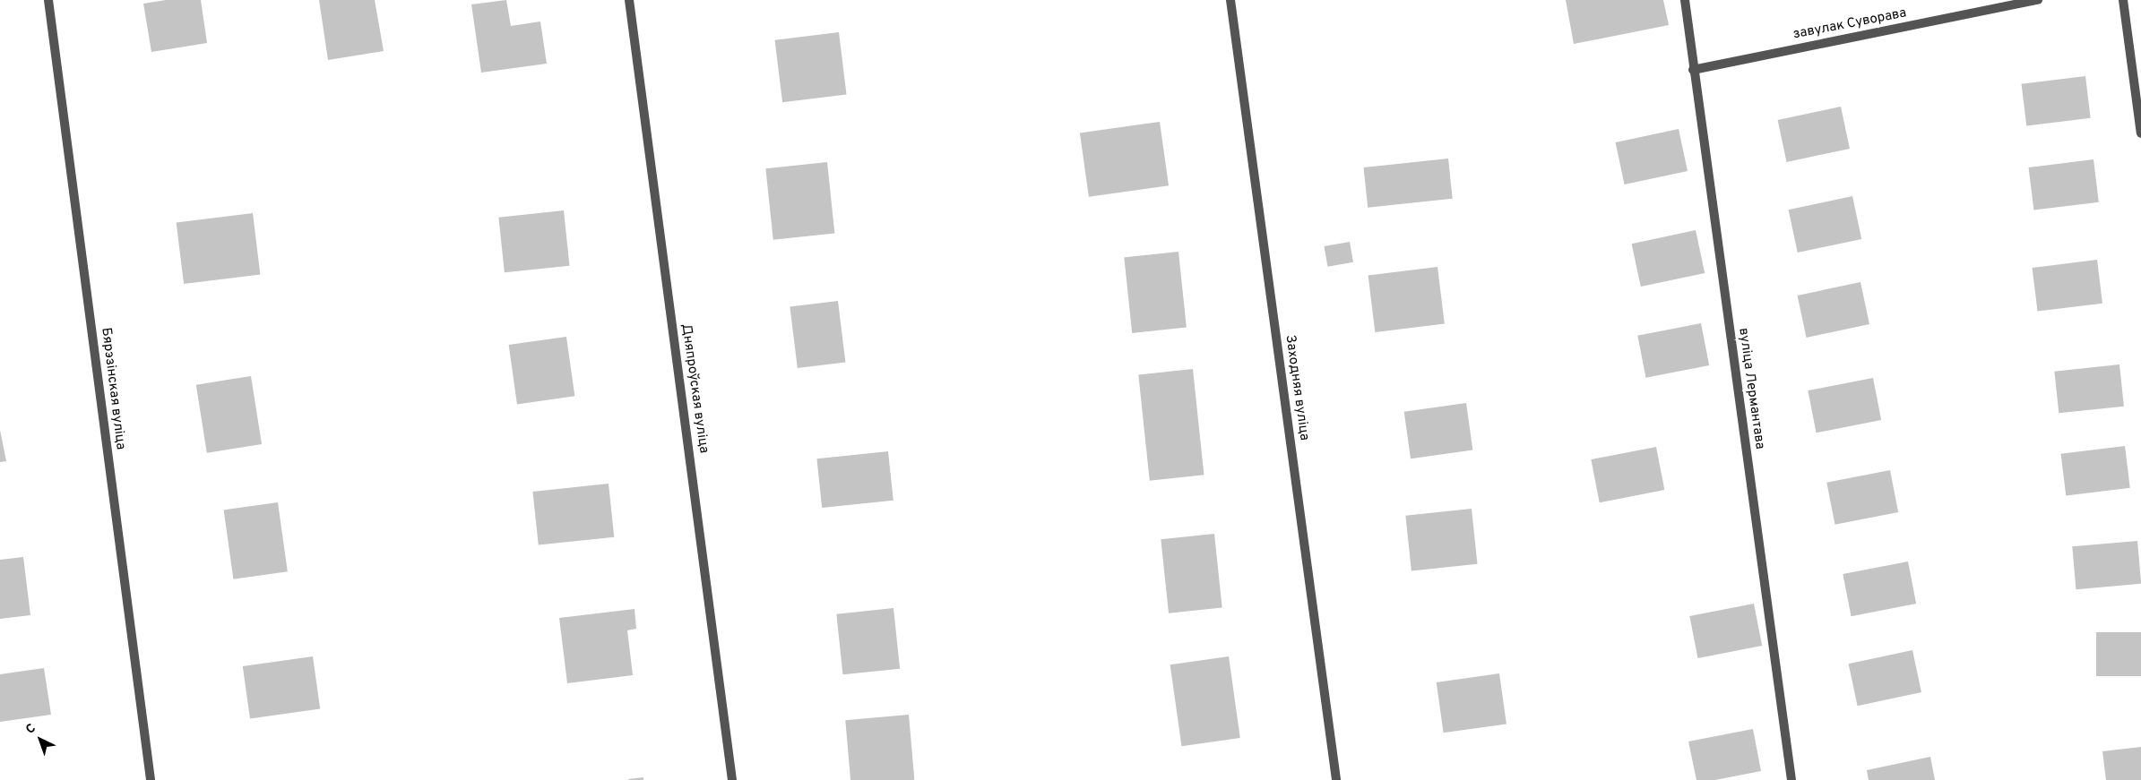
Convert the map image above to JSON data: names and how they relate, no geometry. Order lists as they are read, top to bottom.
{
  "streets": {
    "street": [
      "завулак Суворава",
      "Заходняя вуліца",
      "Бярэзінская вуліца",
      "Дняпроўская вуліца",
      "вуліца Лермантава"
    ]
  },
  "crossings": [
    ["завулак Суворава", "вуліца Лермантава"]
  ],
  "north": "top left"
}
